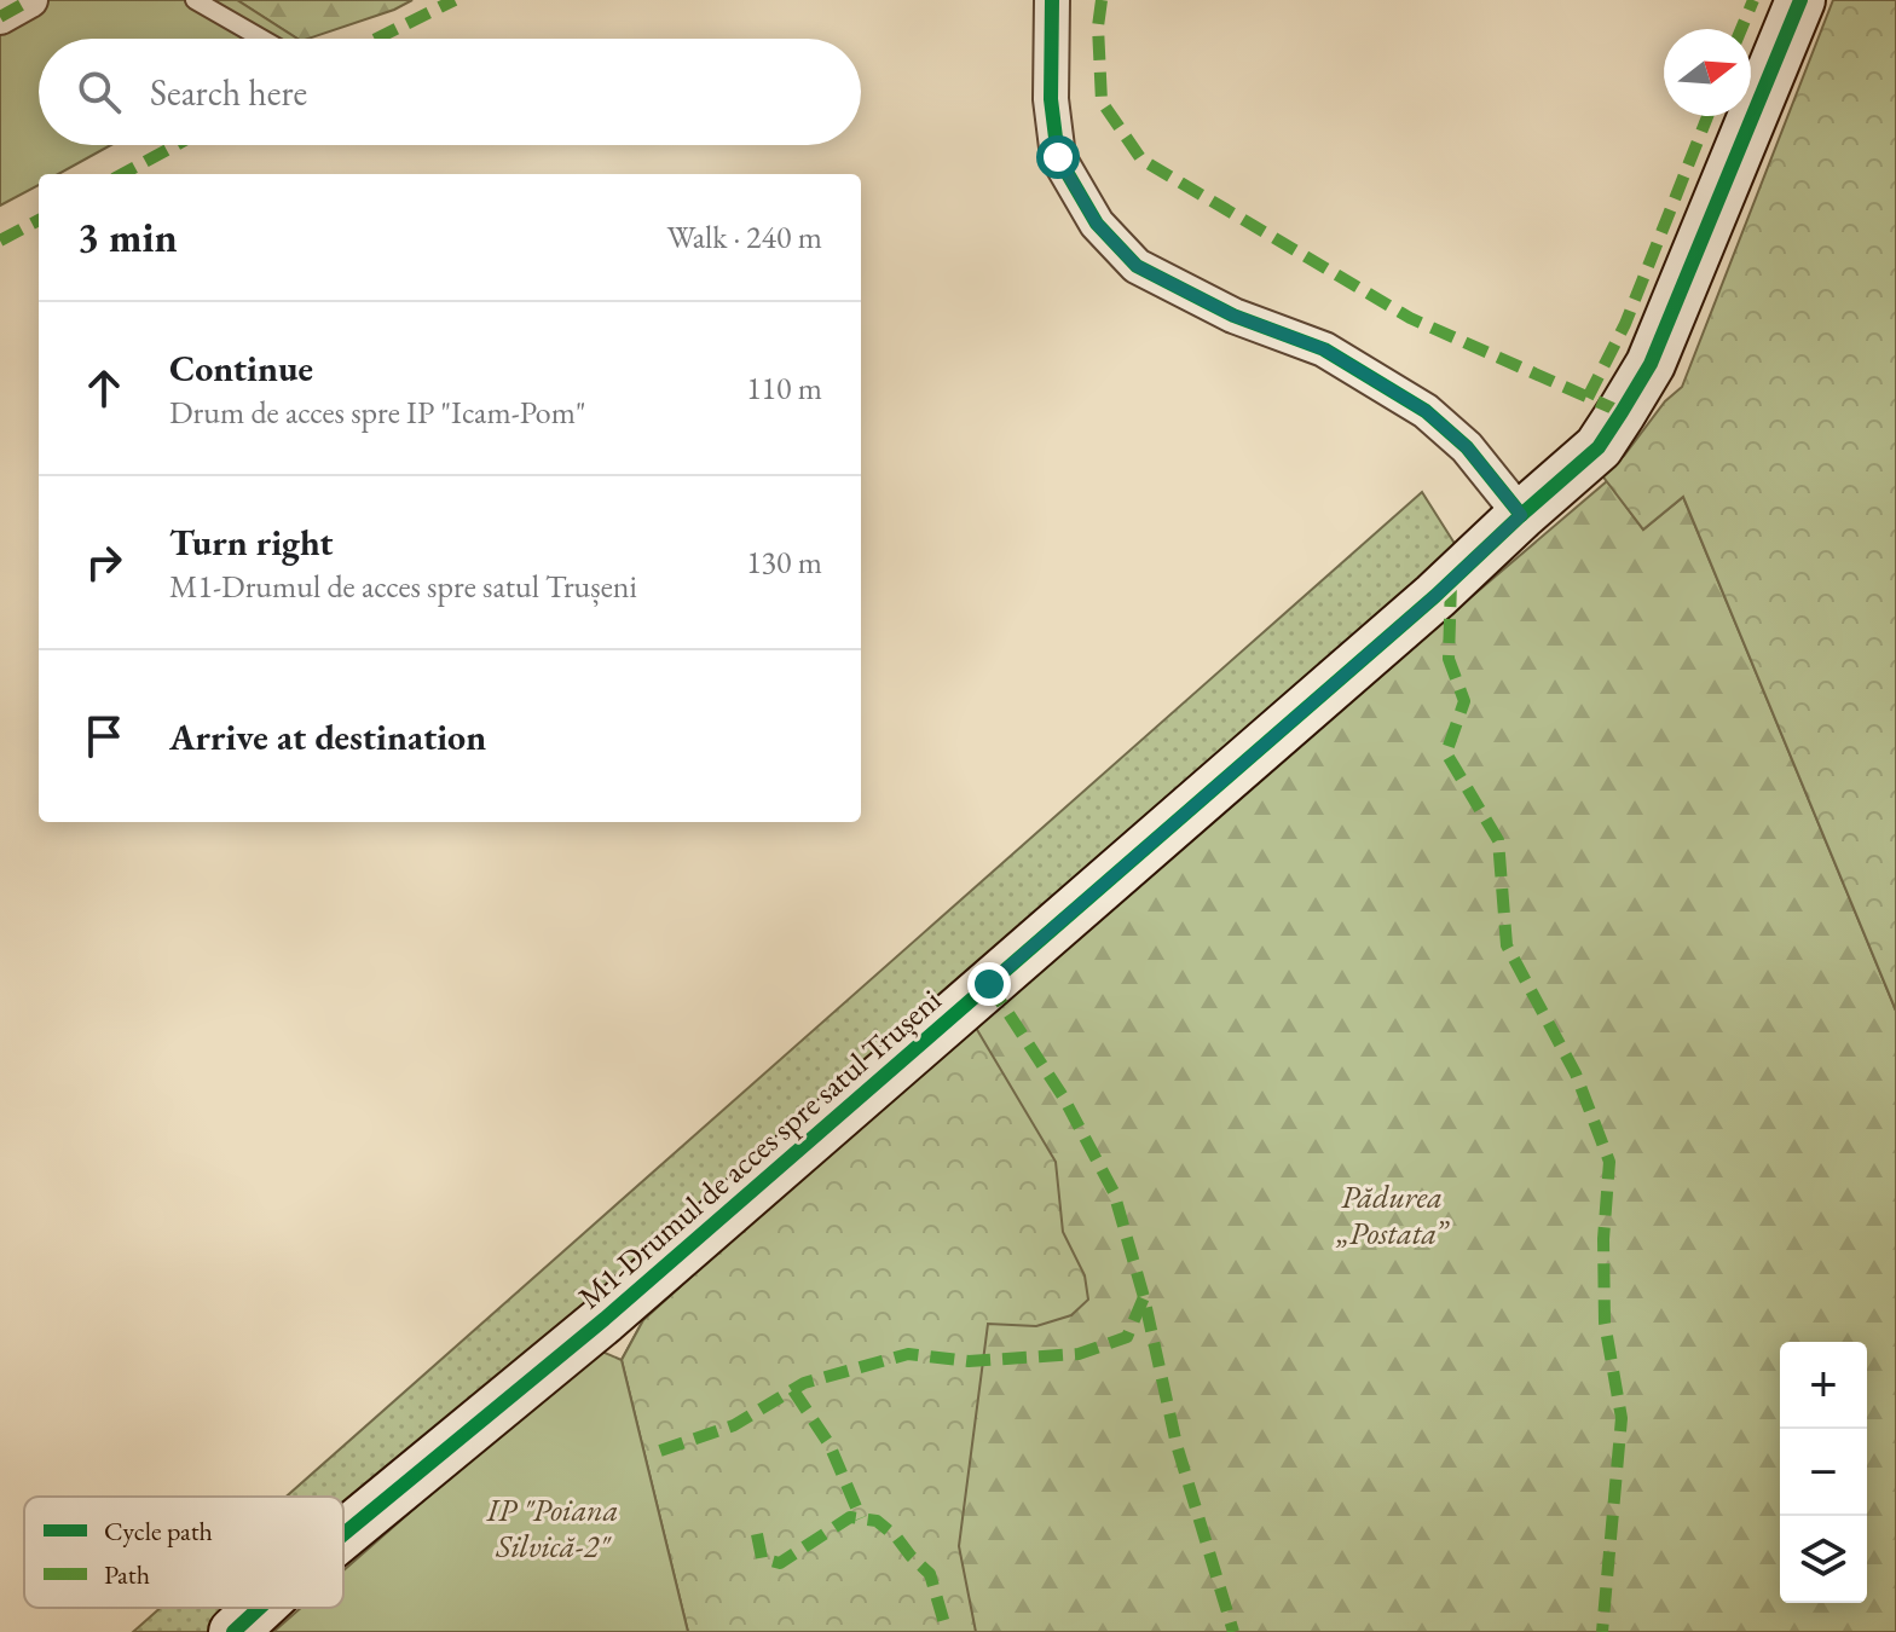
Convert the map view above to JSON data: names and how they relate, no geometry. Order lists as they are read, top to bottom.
{
  "streets": {
    "street": ["M1-Drumul de acces spre satul Trușeni"]
  },
  "parks": ["Pădurea „Postata”", "IP \"Poiana Silvică-2\""],
  "legend": ["Cycle path", "Path"],
  "north": "right",
  "page": {
    "search": "Search here",
    "heading": ["3 min", "Walk · 240 m"],
    "list": [
      ["Continue", "Drum de acces spre IP \"Icam-Pom\"", "110 m"],
      ["Turn right", "M1-Drumul de acces spre satul Trușeni", "130 m"],
      "Arrive at destination"
    ],
    "map_buttons": ["+", "−"]
  }
}
